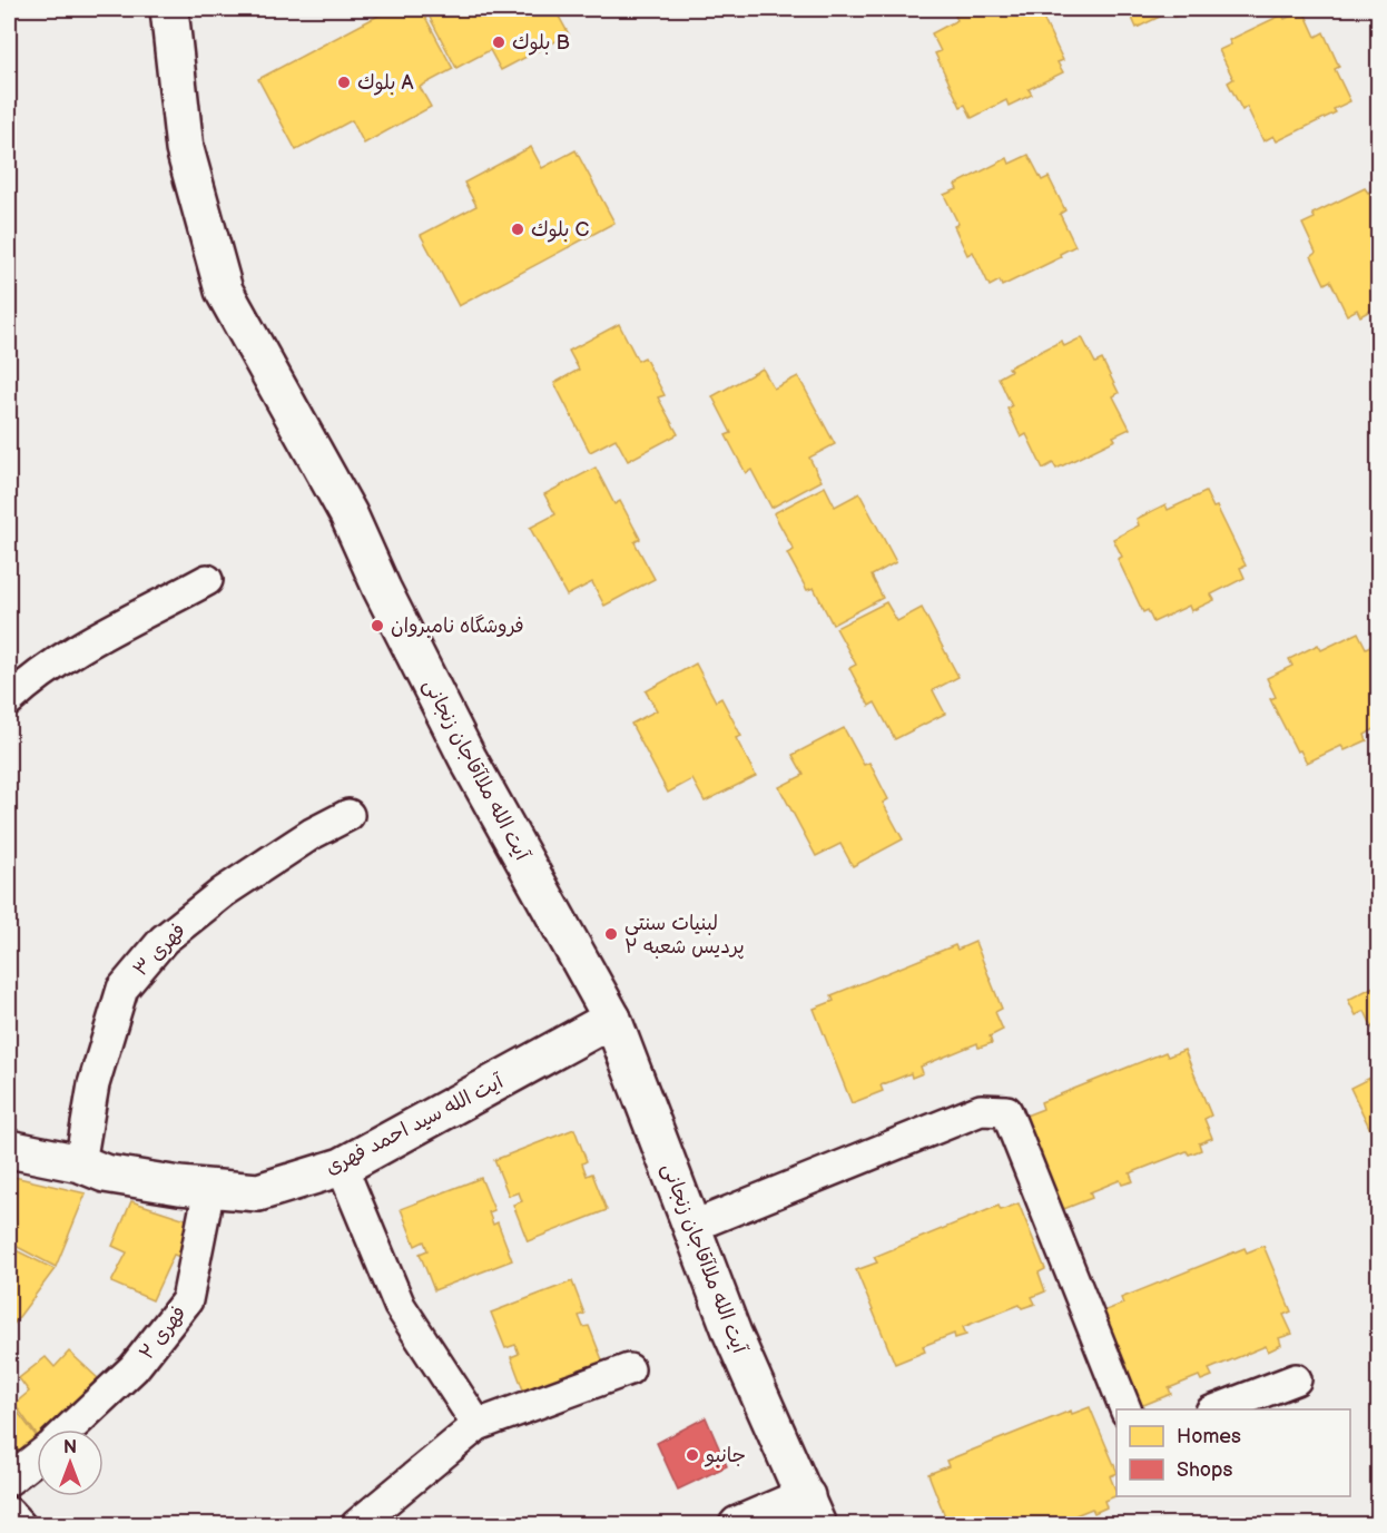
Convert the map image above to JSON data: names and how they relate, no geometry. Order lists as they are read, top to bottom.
{
  "streets": {
    "main road": ["آیت الله ملاآقاجان زنجانی", "آیت الله سید احمد فهری"],
    "street": ["فهری ۳", "فهری ۲"]
  },
  "crossings": [
    ["آیت الله ملاآقاجان زنجانی", "آیت الله سید احمد فهری"],
    ["فهری ۳", "آیت الله سید احمد فهری"],
    ["آیت الله سید احمد فهری", "فهری ۲"]
  ],
  "places": [
    "بلوك B",
    "بلوك A",
    "بلوك C",
    "فروشگاه نامبروان",
    "لبنیات سنتی پردیس شعبه ۲",
    "جانبو"
  ],
  "legend": ["Homes", "Shops"],
  "north": "top"
}
